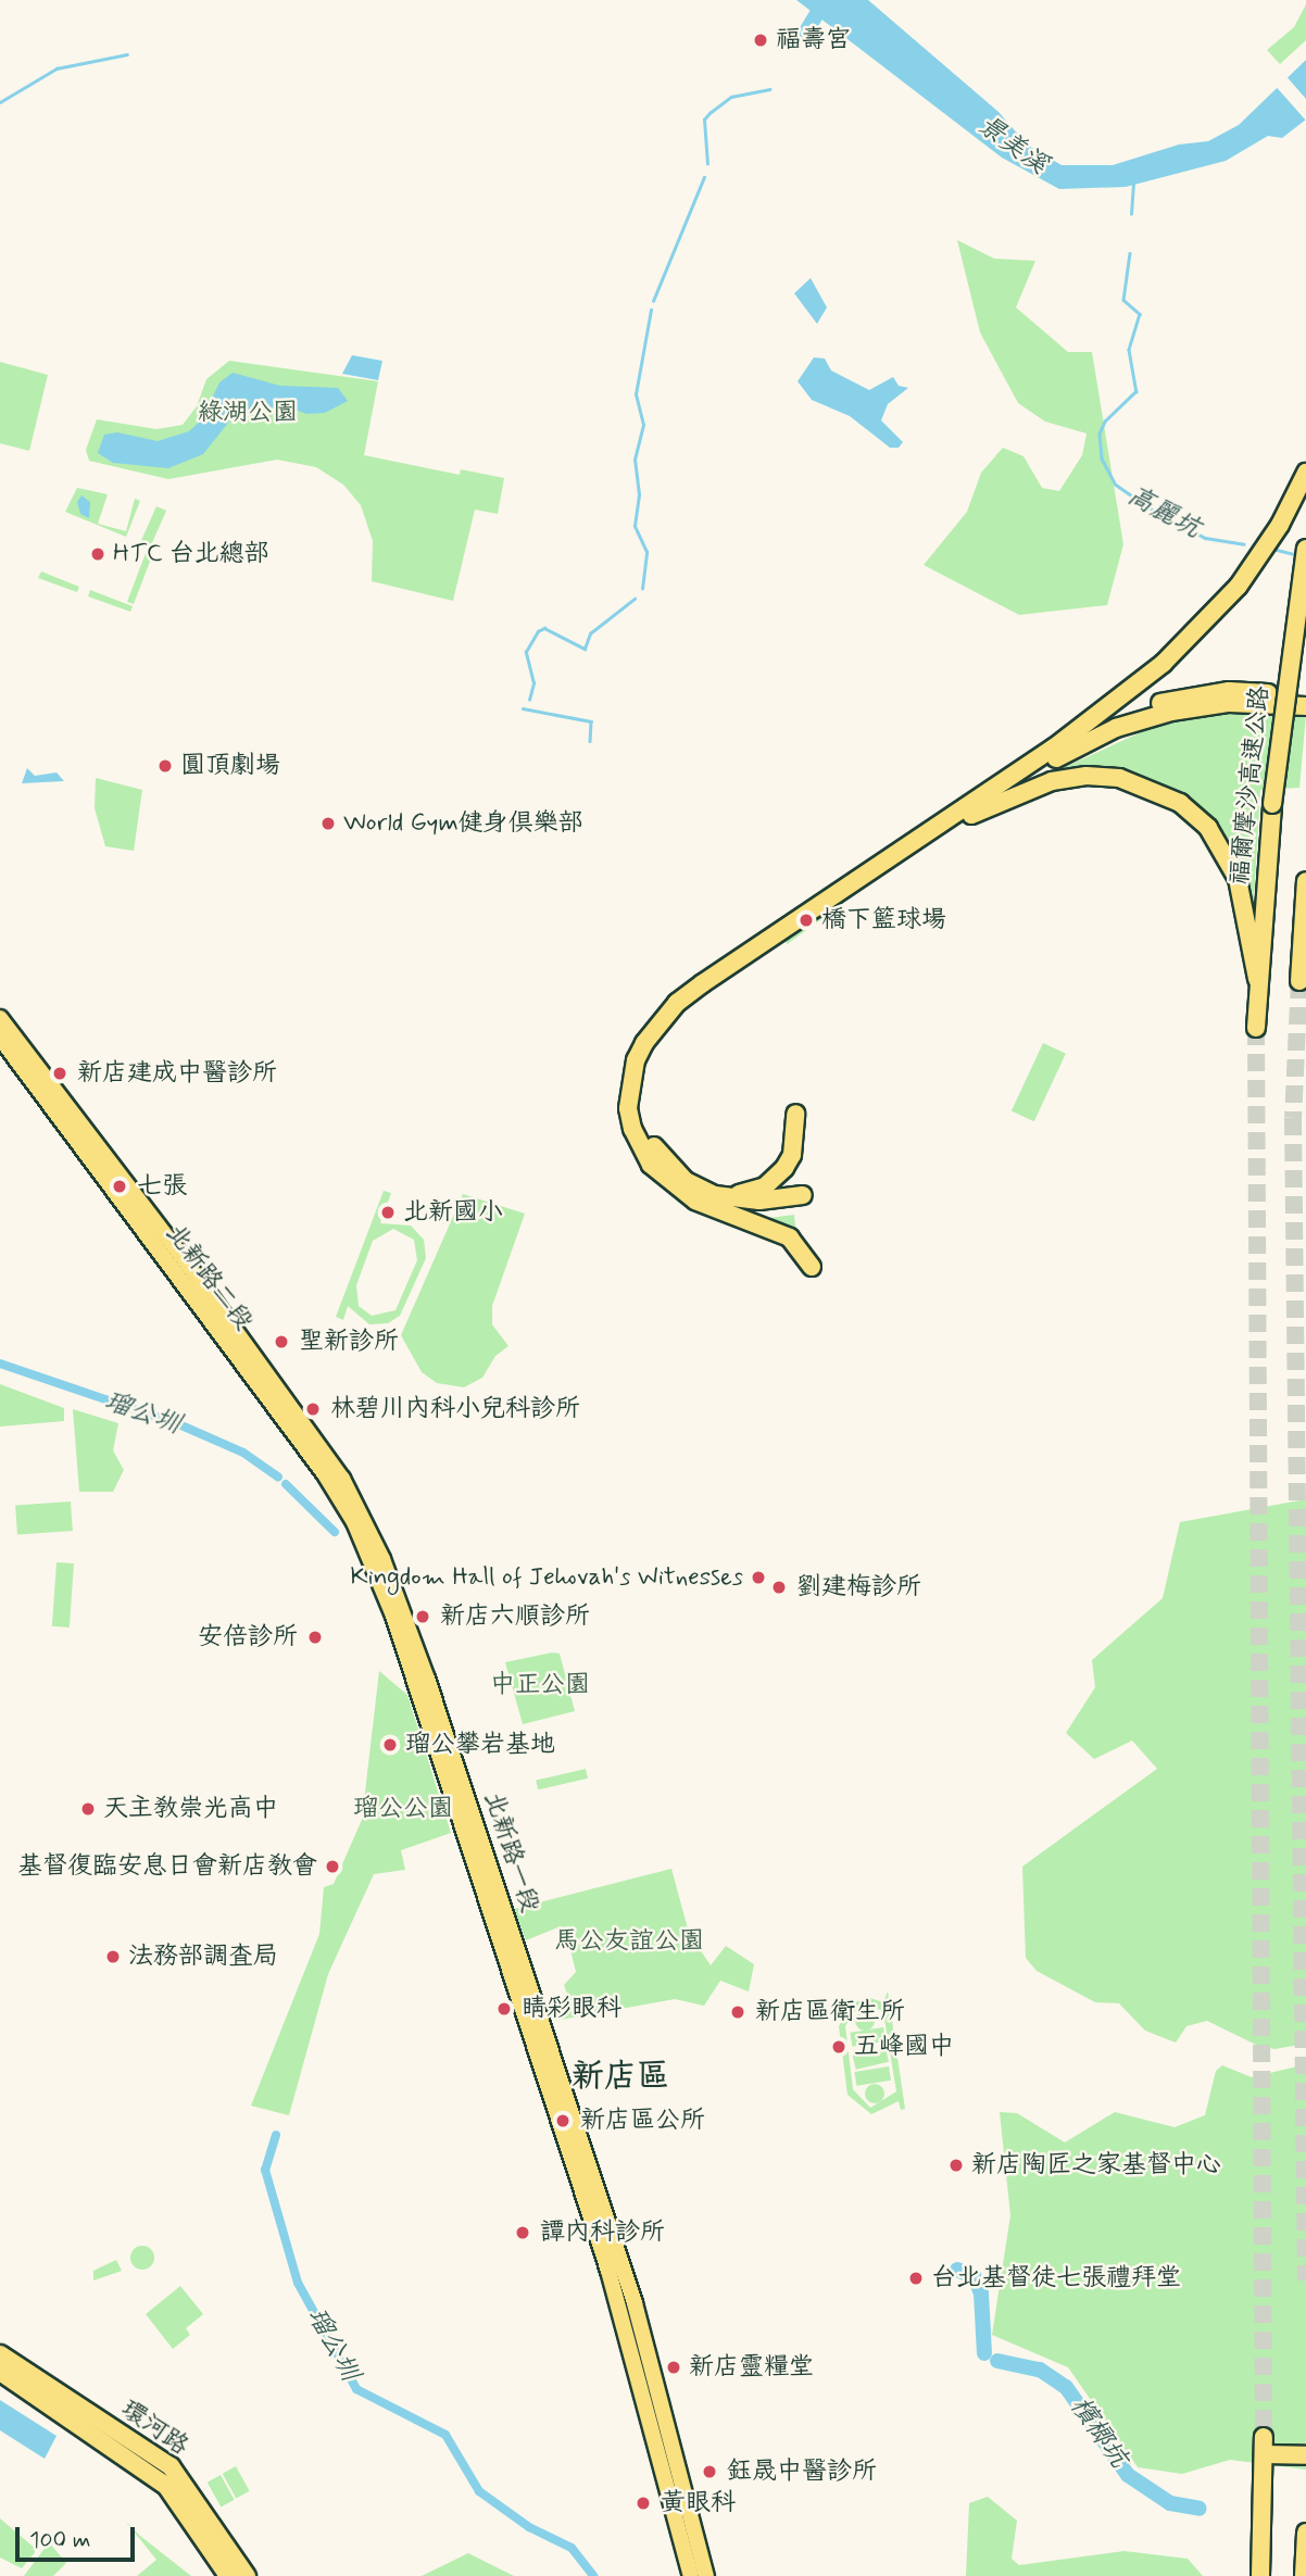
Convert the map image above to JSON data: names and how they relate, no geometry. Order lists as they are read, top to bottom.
{
  "streets": {
    "highway": ["福爾摩沙高速公路", "環河路"],
    "main road": ["北新路二段", "北新路一段"]
  },
  "crossings": [
    ["北新路二段", "北新路一段"]
  ],
  "districts": ["新店區"],
  "water": [
    "景美溪",
    "高麗坑",
    "瑠公圳",
    "檳榔坑"
  ],
  "parks": [
    "綠湖公園",
    "中正公園",
    "瑠公公園",
    "馬公友誼公園"
  ],
  "places": [
    "福壽宮",
    "HTC 台北總部",
    "圓頂劇場",
    "World Gym健身俱樂部",
    "橋下籃球場",
    "新店建成中醫診所",
    "七張",
    "北新國小",
    "聖新診所",
    "林碧川內科小兒科診所",
    "Kingdom Hall of Jehovah's Witnesses",
    "劉建梅診所",
    "新店六順診所",
    "安倍診所",
    "瑠公攀岩基地",
    "天主教崇光高中",
    "基督復臨安息日會新店教會",
    "法務部調查局",
    "睛彩眼科",
    "新店區衛生所",
    "五峰國中",
    "新店區公所",
    "新店陶匠之家基督中心",
    "譚內科診所",
    "台北基督徒七張禮拜堂",
    "新店靈糧堂",
    "鈺晟中醫診所",
    "黃眼科"
  ],
  "scale_bar": "100 m"
}
